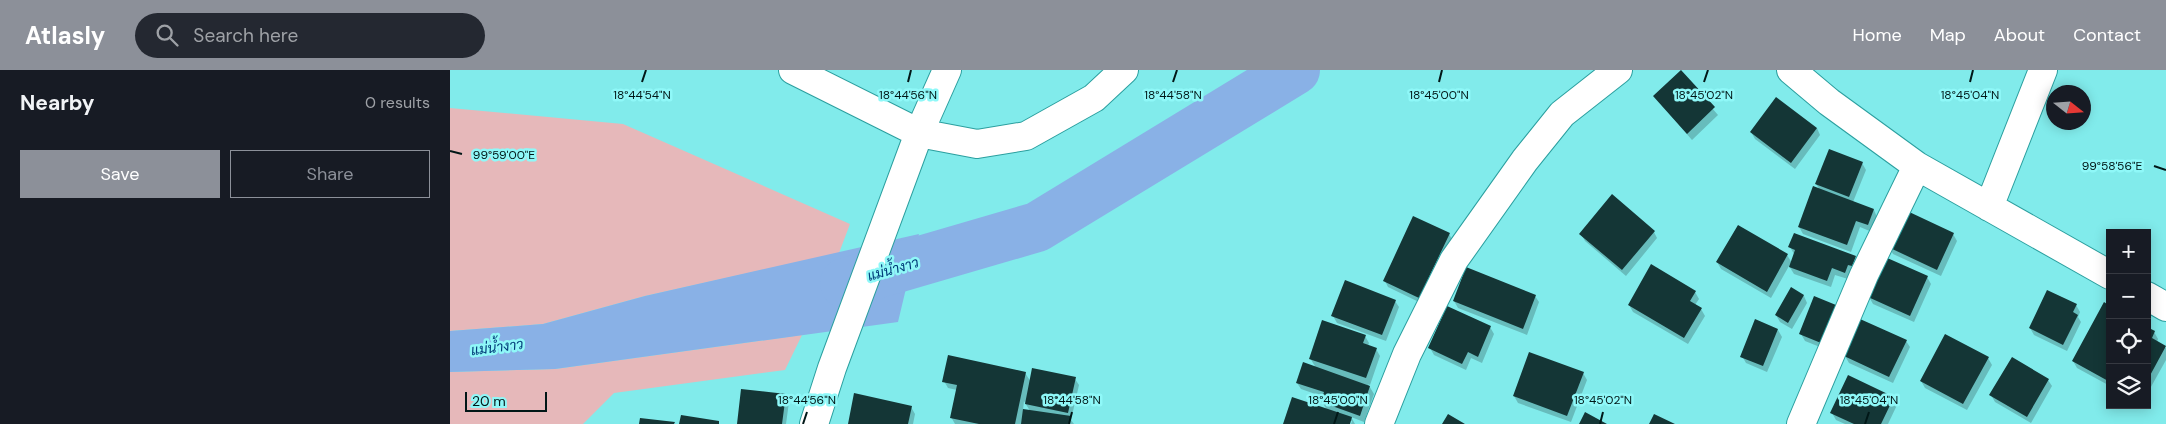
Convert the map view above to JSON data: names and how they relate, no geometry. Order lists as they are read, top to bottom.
{
  "water": ["แม่น้ำงาว"],
  "scale_bar": "20 m",
  "north": "right",
  "page": {
    "header": "Atlasly",
    "search": "Search here",
    "nav": [
      "Home",
      "Map",
      "About",
      "Contact"
    ],
    "heading": ["Nearby", "0 results"],
    "buttons": ["Save", "Share"],
    "map_buttons": ["+", "−"],
    "scale": "20 m"
  },
  "coordinates": [
    "18°44'54\"N",
    "18°44'56\"N",
    "18°44'58\"N",
    "18°45'00\"N",
    "18°45'02\"N",
    "18°45'04\"N",
    "99°59'00\"E",
    "99°58'56\"E"
  ]
}
